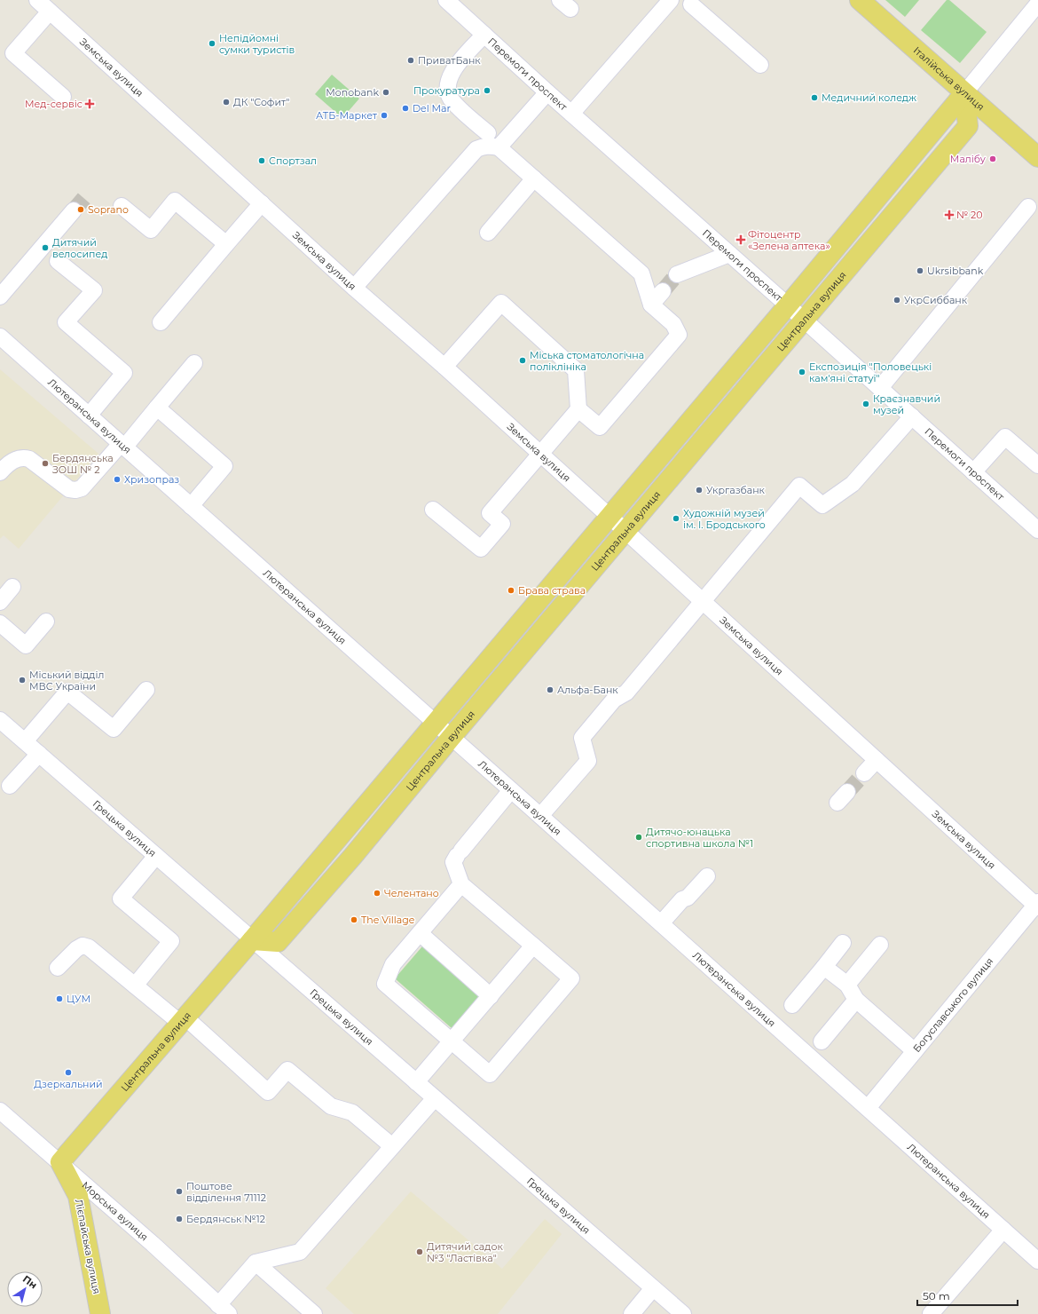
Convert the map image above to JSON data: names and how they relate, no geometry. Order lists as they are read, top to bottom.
{
  "streets": {
    "main road": ["Італійська вулиця", "Центральна вулиця", "Лієпайська вулиця"],
    "street": [
      "Земська вулиця",
      "Перемоги проспект",
      "Лютеранська вулиця",
      "Грецька вулиця",
      "Богуславського вулиця",
      "Морська вулиця"
    ]
  },
  "crossings": [
    ["Земська вулиця", "Центральна вулиця"],
    ["Земська вулиця", "Богуславського вулиця"],
    ["Перемоги проспект", "Центральна вулиця"],
    ["Італійська вулиця", "Центральна вулиця"],
    ["Центральна вулиця", "Лютеранська вулиця"],
    ["Центральна вулиця", "Грецька вулиця"],
    ["Центральна вулиця", "Морська вулиця"],
    ["Центральна вулиця", "Лієпайська вулиця"],
    ["Лютеранська вулиця", "Богуславського вулиця"],
    ["Морська вулиця", "Лієпайська вулиця"]
  ],
  "places": {
    "other": [
      "Непідйомні сумки туристів",
      "ПриватБанк",
      "Прокуратура",
      "Monobank",
      "Медичний коледж",
      "ДК \"Софит\"",
      "Del Mar",
      "АТБ-Маркет",
      "Малібу",
      "Спортзал",
      "Soprano",
      "Дитячий велосипед",
      "Ukrsibbank",
      "УкрСиббанк",
      "Міська стоматологічна поліклініка",
      "Експозиція \"Половецькі кам'яні статуї\"",
      "Краєзнавчий музей",
      "Бердянська ЗОШ № 2",
      "Хризопраз",
      "Укргазбанк",
      "Художній музей ім. І. Бродського",
      "Брава страва",
      "Міський відділ МВС України",
      "Альфа-Банк",
      "Дитячо-юнацька спортивна школа №1",
      "Челентано",
      "The Village",
      "ЦУМ",
      "Дзеркальний",
      "Поштове відділення 71112",
      "Бердянськ №12",
      "Дитячий садок №3 \"Ластівка\""
    ],
    "health": ["Мед-сервіс", "№ 20", "Фітоцентр «Зелена аптека»"]
  },
  "scale_bar": "50 m",
  "north": "top right"
}
